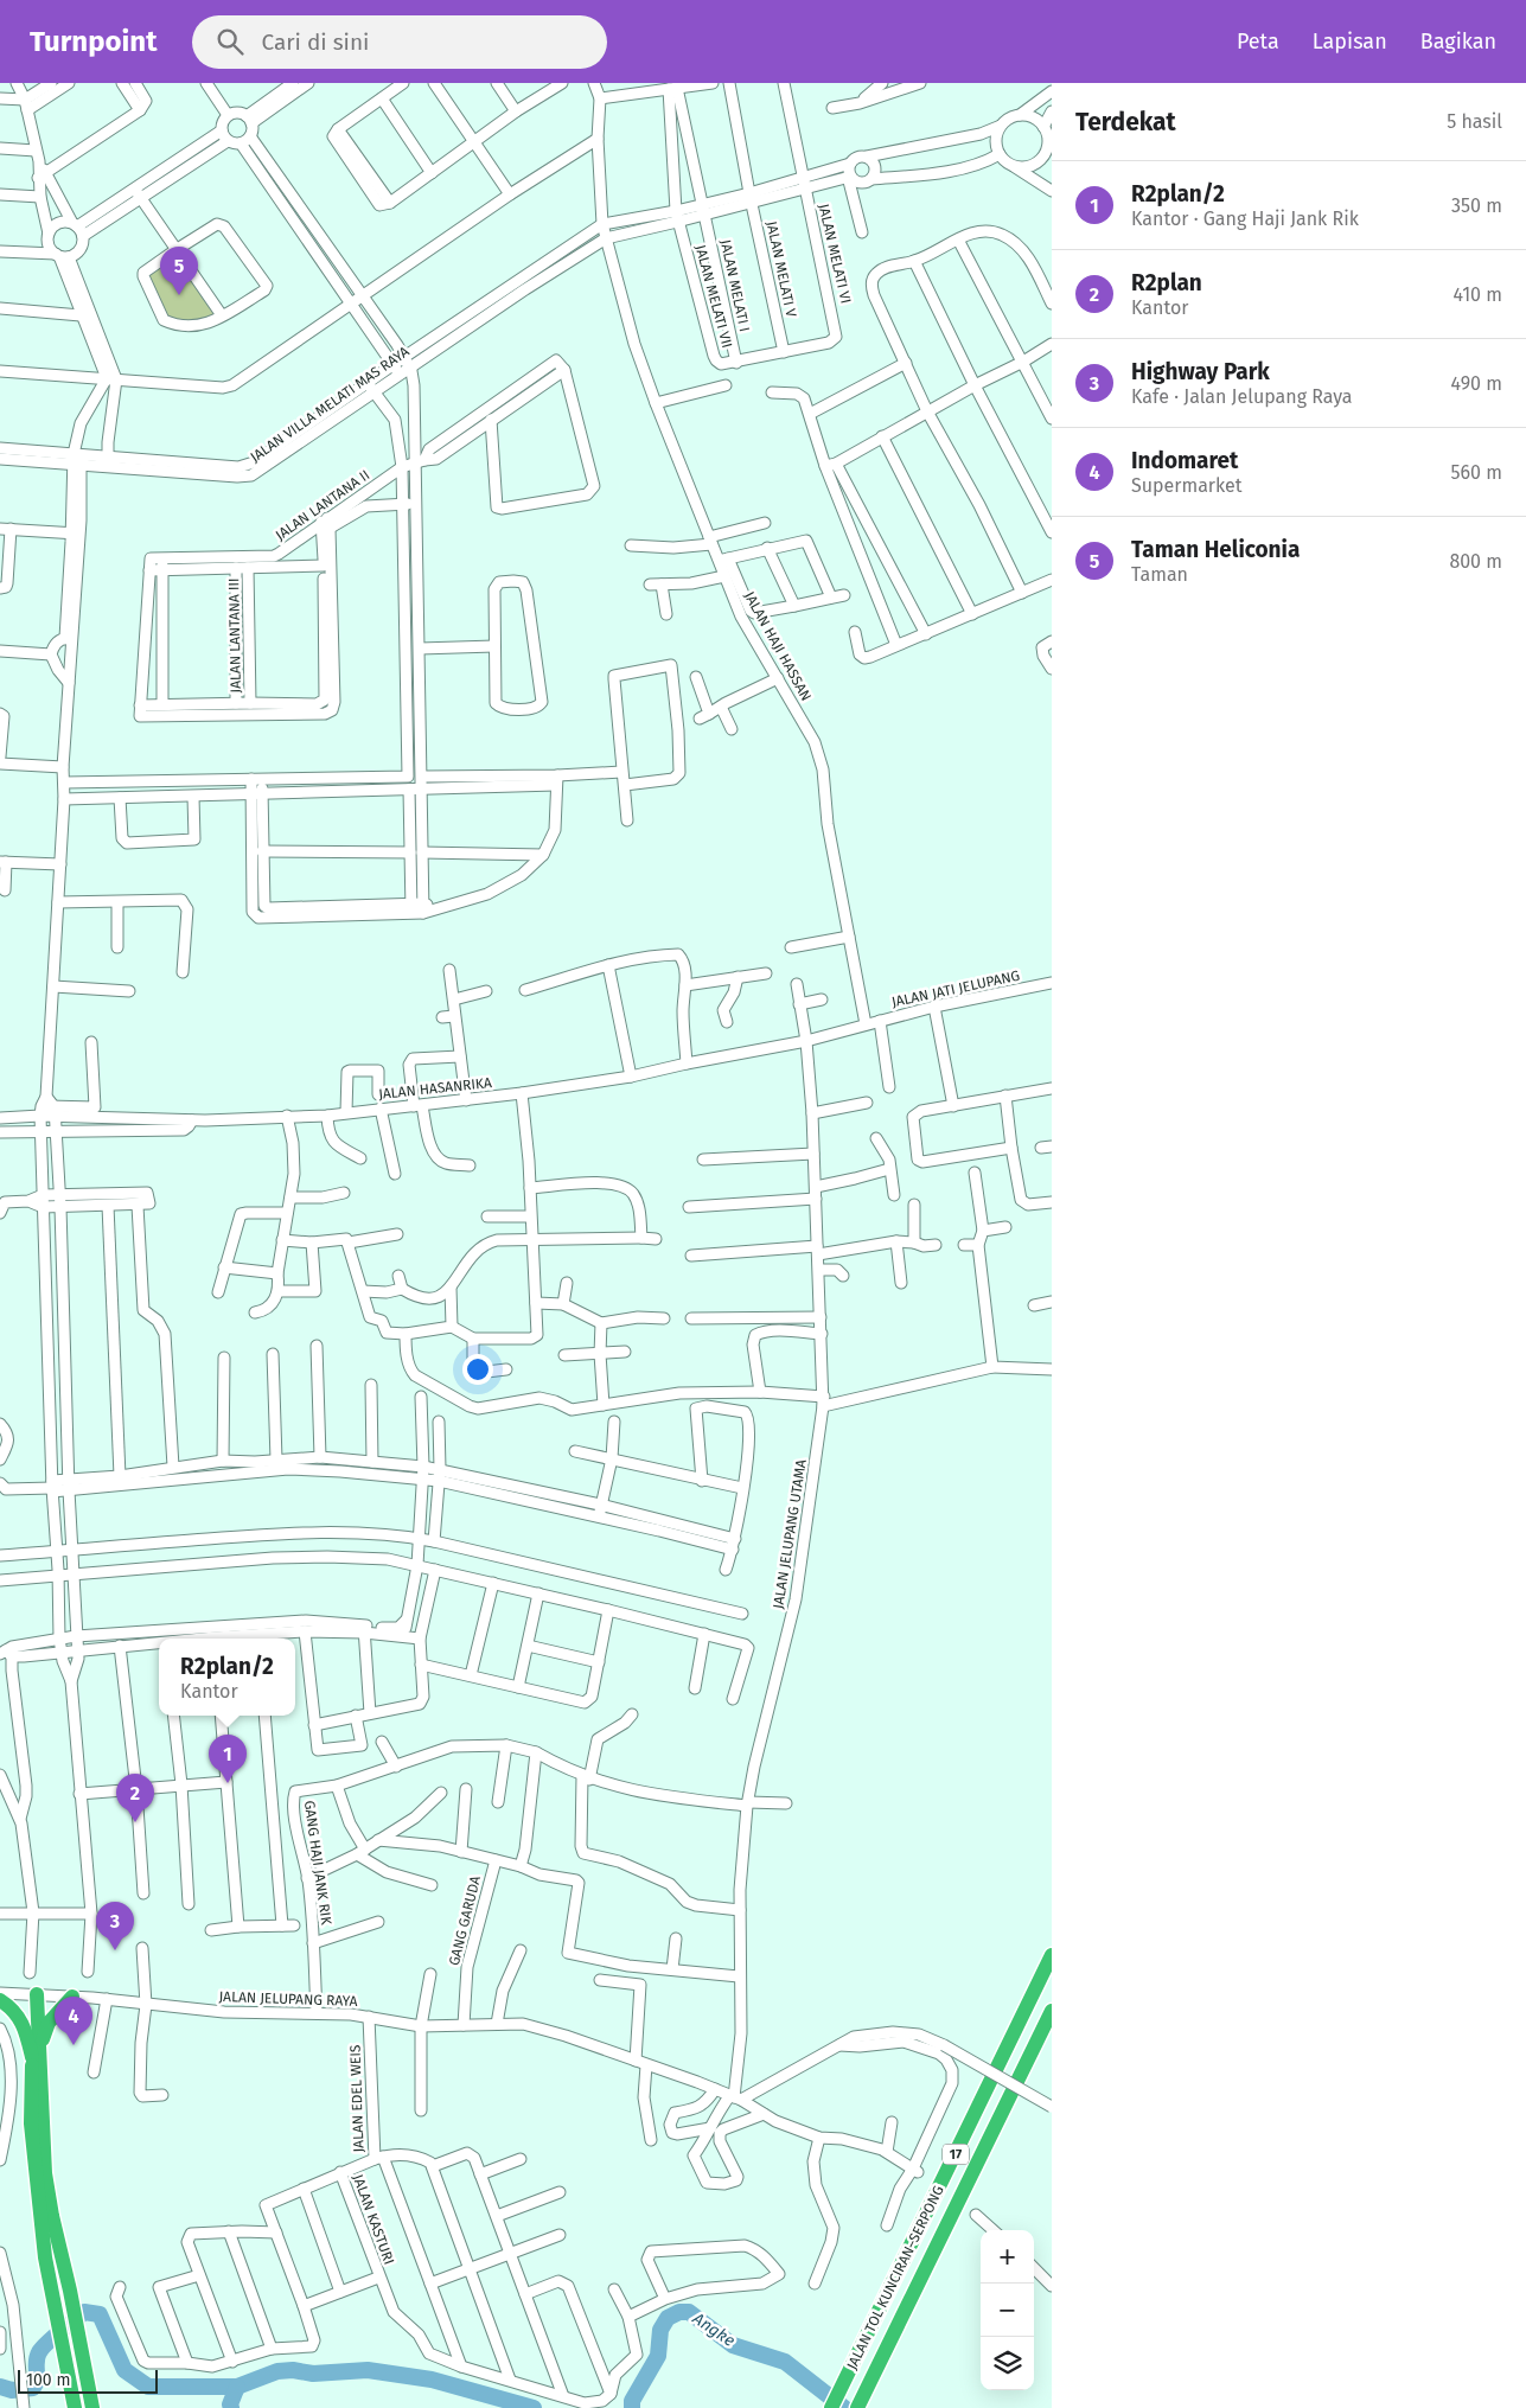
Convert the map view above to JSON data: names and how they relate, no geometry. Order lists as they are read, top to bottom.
{
  "streets": {
    "highway": ["17", "JALAN TOL KUNCIRAN–SERPONG"],
    "street": [
      "JALAN MELATI VI",
      "JALAN MELATI V",
      "JALAN MELATI I",
      "JALAN MELATI VII",
      "JALAN VILLA MELATI MAS RAYA",
      "JALAN LANTANA II",
      "JALAN LANTANA III",
      "JALAN HAJI HASSAN",
      "JALAN JATI JELUPANG",
      "JALAN HASANRIKA",
      "JALAN JELUPANG UTAMA",
      "GANG HAJI JANK RIK",
      "GANG GARUDA",
      "JALAN JELUPANG RAYA",
      "JALAN EDEL WEIS",
      "JALAN KASTURI"
    ]
  },
  "crossings": [
    ["JALAN MELATI VI", "JALAN MELATI VII"],
    ["JALAN MELATI V", "JALAN MELATI VII"],
    ["JALAN MELATI I", "JALAN MELATI VII"],
    ["JALAN VILLA MELATI MAS RAYA", "JALAN HAJI HASSAN"],
    ["JALAN LANTANA II", "JALAN LANTANA III"],
    ["JALAN HAJI HASSAN", "JALAN JATI JELUPANG"],
    ["JALAN HAJI HASSAN", "JALAN HASANRIKA"],
    ["JALAN JATI JELUPANG", "JALAN HASANRIKA"],
    ["JALAN HASANRIKA", "JALAN JELUPANG UTAMA"],
    ["JALAN JELUPANG UTAMA", "JALAN JELUPANG RAYA"],
    ["GANG HAJI JANK RIK", "JALAN JELUPANG RAYA"],
    ["GANG GARUDA", "JALAN JELUPANG RAYA"],
    ["JALAN JELUPANG RAYA", "JALAN EDEL WEIS"],
    ["JALAN EDEL WEIS", "JALAN KASTURI"]
  ],
  "water": ["Angke"],
  "scale_bar": "100 m",
  "page": {
    "header": "Turnpoint",
    "search": "Cari di sini",
    "nav": ["Peta", "Lapisan", "Bagikan"],
    "heading": ["Terdekat", "5 hasil"],
    "list": [
      {
        "mark": "1",
        "name": "R2plan/2",
        "note": "Kantor · Gang Haji Jank Rik",
        "value": "350 m"
      },
      {
        "mark": "2",
        "name": "R2plan",
        "note": "Kantor",
        "value": "410 m"
      },
      {
        "mark": "3",
        "name": "Highway Park",
        "note": "Kafe · Jalan Jelupang Raya",
        "value": "490 m"
      },
      {
        "mark": "4",
        "name": "Indomaret",
        "note": "Supermarket",
        "value": "560 m"
      },
      {
        "mark": "5",
        "name": "Taman Heliconia",
        "note": "Taman",
        "value": "800 m"
      }
    ],
    "pins": [
      "5",
      "1",
      "2",
      "3",
      "4"
    ],
    "popup": ["R2plan/2", "Kantor"],
    "map_buttons": ["+", "−"],
    "scale": "100 m"
  }
}
